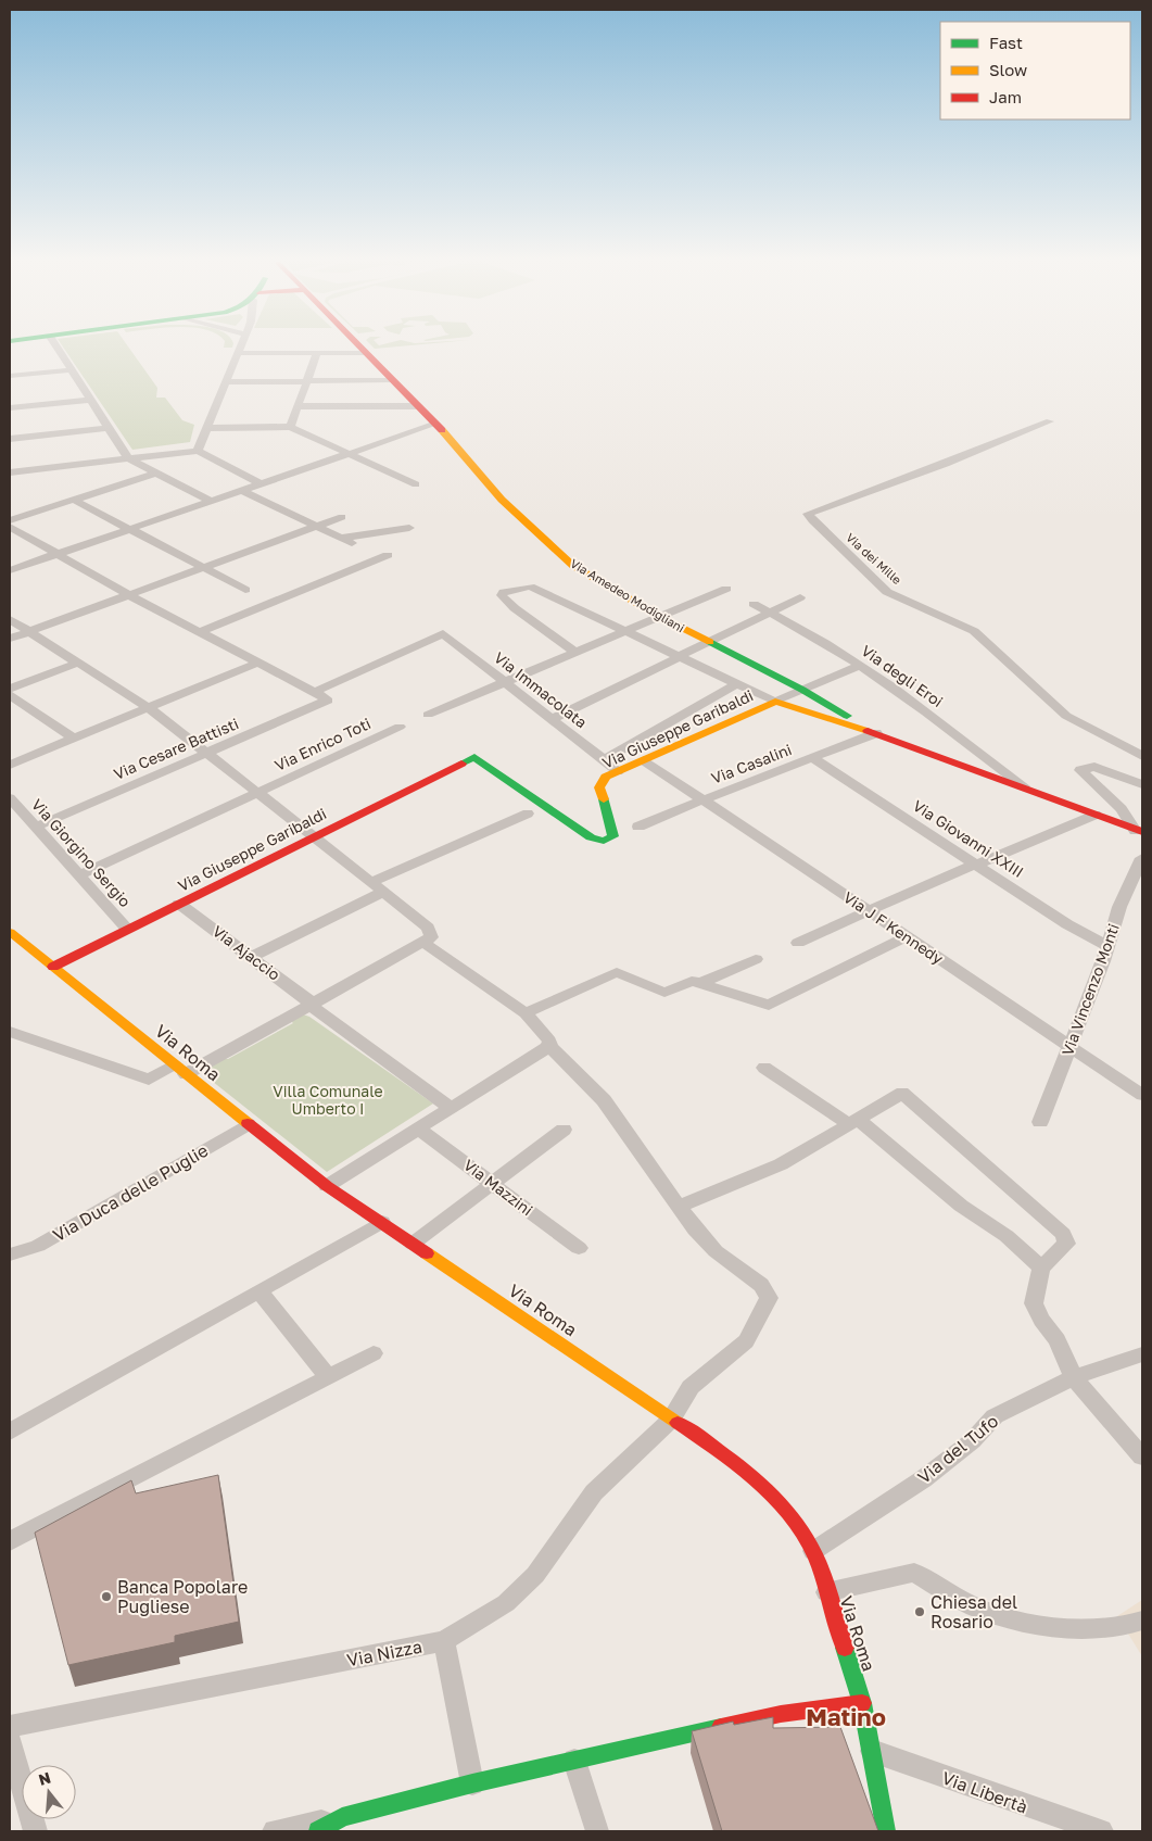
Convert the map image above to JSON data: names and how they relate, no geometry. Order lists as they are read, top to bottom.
{
  "streets": {
    "street": [
      "Via dei Mille",
      "Via Amedeo Modigliani",
      "Via degli Eroi",
      "Via Immacolata",
      "Via Giuseppe Garibaldi",
      "Via Enrico Toti",
      "Via Cesare Battisti",
      "Via Casalini",
      "Via Giovanni XXIII",
      "Via Giorgino Sergio",
      "Via J F Kennedy",
      "Via Ajaccio",
      "Via Vincenzo Monti",
      "Via Roma",
      "Via Mazzini",
      "Via Duca delle Puglie",
      "Via del Tufo",
      "Via Nizza",
      "Via Libertà"
    ]
  },
  "crossings": [
    ["Via Amedeo Modigliani", "Via Giuseppe Garibaldi"],
    ["Via Amedeo Modigliani", "Via Casalini"],
    ["Via degli Eroi", "Via Giuseppe Garibaldi"],
    ["Via Immacolata", "Via Giuseppe Garibaldi"],
    ["Via Immacolata", "Via Cesare Battisti"],
    ["Via Giuseppe Garibaldi", "Via Casalini"],
    ["Via Giuseppe Garibaldi", "Via Giorgino Sergio"],
    ["Via Giuseppe Garibaldi", "Via J F Kennedy"],
    ["Via Giuseppe Garibaldi", "Via Ajaccio"],
    ["Via Giuseppe Garibaldi", "Via Roma"],
    ["Via Enrico Toti", "Via Giorgino Sergio"],
    ["Via Cesare Battisti", "Via Giorgino Sergio"],
    ["Via Casalini", "Via Giovanni XXIII"],
    ["Via Casalini", "Via J F Kennedy"],
    ["Via Giovanni XXIII", "Via Vincenzo Monti"],
    ["Via J F Kennedy", "Via Vincenzo Monti"],
    ["Via Roma", "Via Duca delle Puglie"],
    ["Via Roma", "Via del Tufo"],
    ["Via Roma", "Via Nizza"],
    ["Via Roma", "Via Libertà"]
  ],
  "districts": ["Matino"],
  "parks": ["Villa Comunale Umberto I"],
  "places": ["Banca Popolare Pugliese", "Chiesa del Rosario"],
  "legend": ["Fast", "Slow", "Jam"],
  "north": "top"
}
